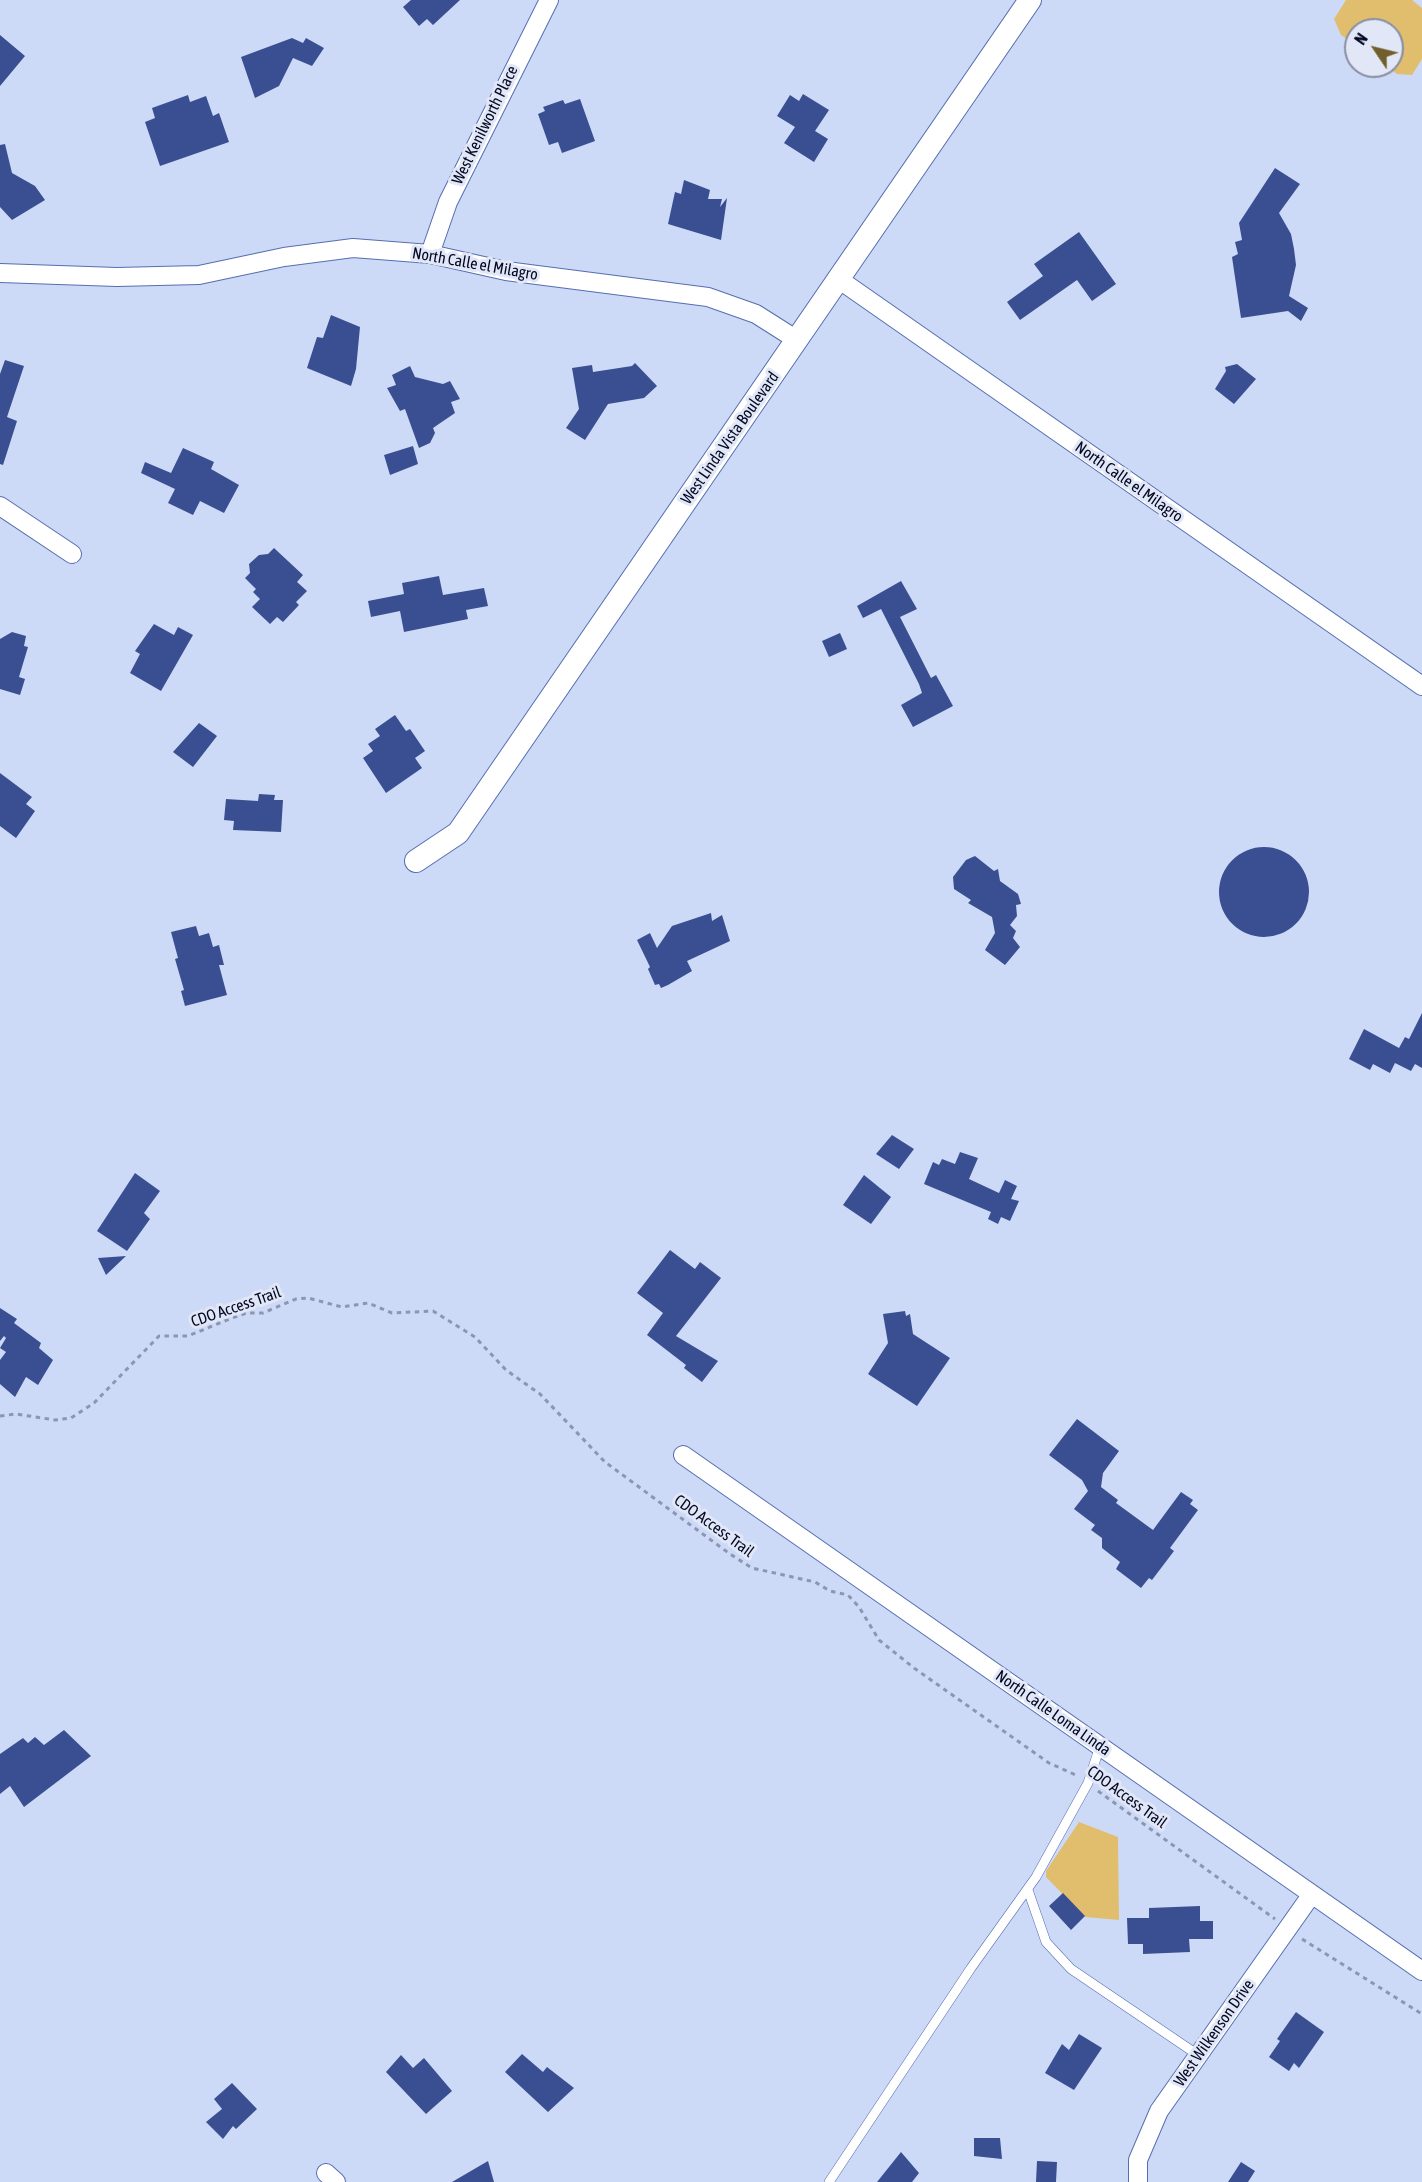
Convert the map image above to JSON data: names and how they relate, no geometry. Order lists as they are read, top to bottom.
{
  "streets": {
    "street": [
      "West Kenilworth Place",
      "North Calle el Milagro",
      "West Linda Vista Boulevard",
      "North Calle Loma Linda",
      "West Wilkenson Drive"
    ],
    "path": ["CDO Access Trail"]
  },
  "crossings": [
    ["West Kenilworth Place", "North Calle el Milagro"],
    ["North Calle el Milagro", "West Linda Vista Boulevard"],
    ["CDO Access Trail", "West Wilkenson Drive"],
    ["North Calle Loma Linda", "West Wilkenson Drive"]
  ],
  "north": "top left"
}
